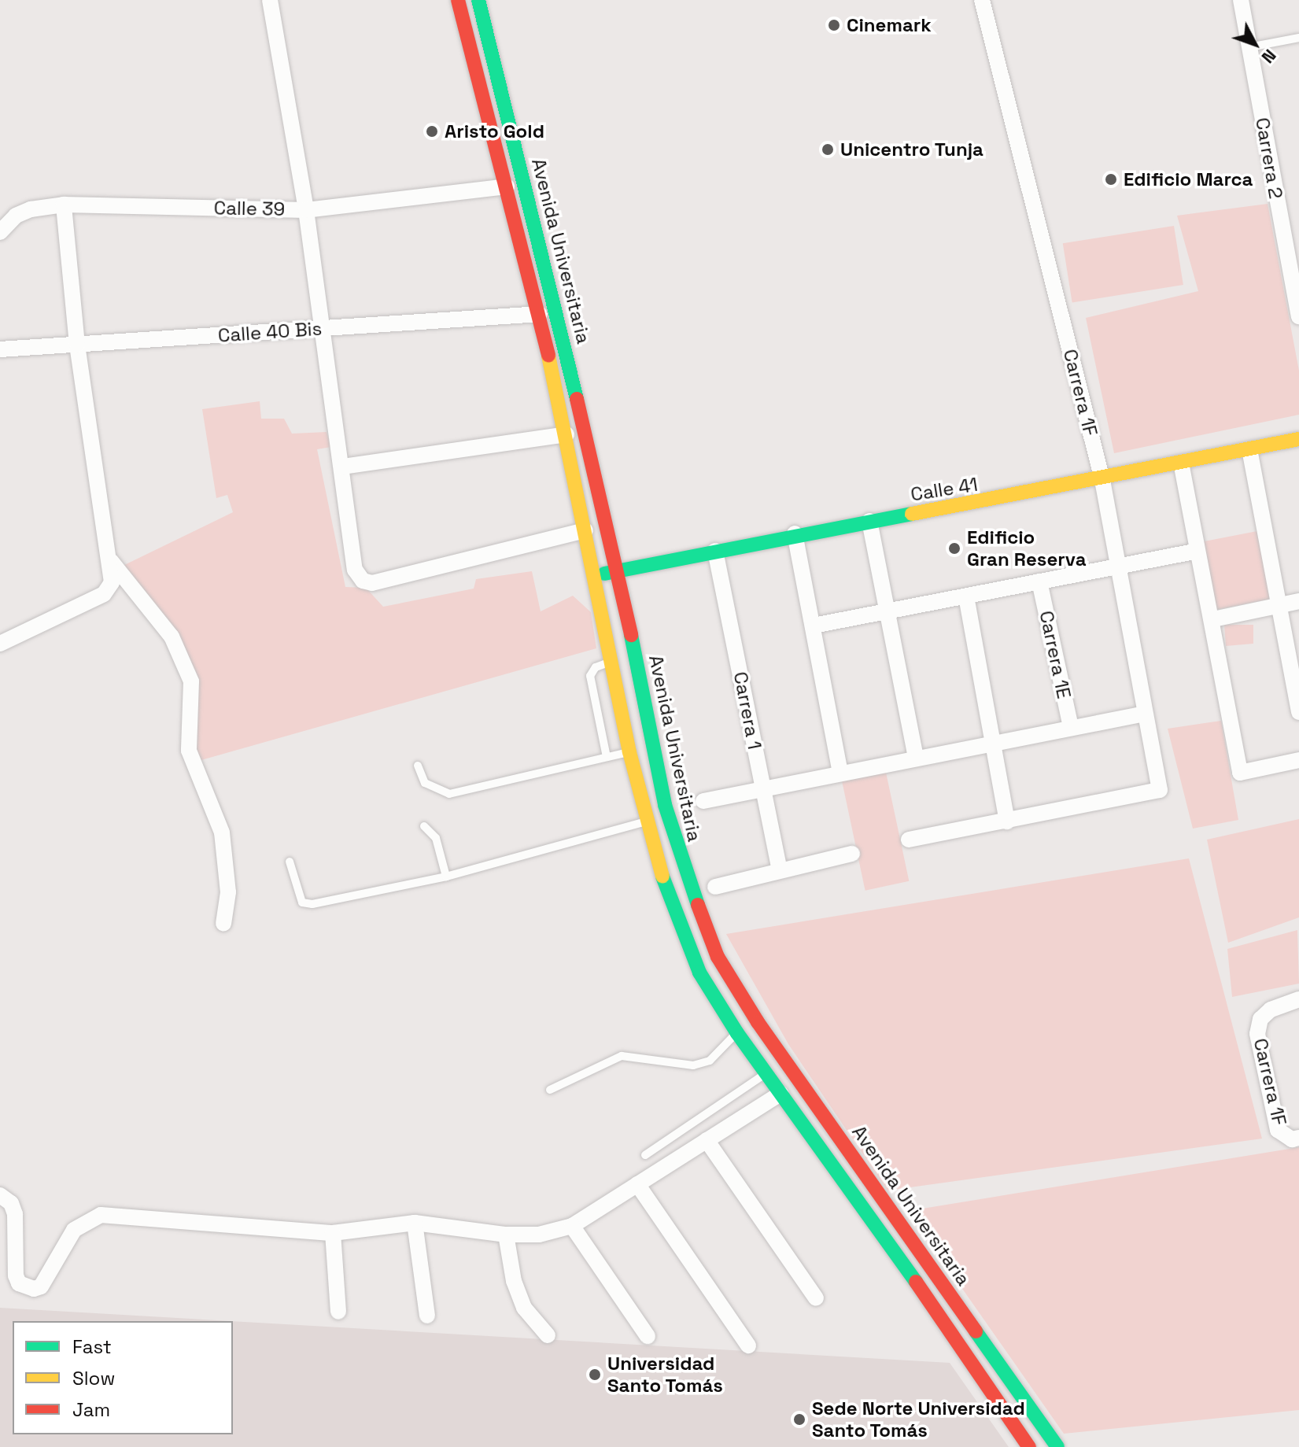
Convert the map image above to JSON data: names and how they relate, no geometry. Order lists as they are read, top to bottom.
{
  "streets": {
    "main road": ["Avenida Universitaria", "Calle 41"],
    "street": [
      "Carrera 2",
      "Calle 39",
      "Calle 40 Bis",
      "Carrera 1F",
      "Carrera 1E",
      "Carrera 1"
    ]
  },
  "crossings": [
    ["Calle 39", "Avenida Universitaria"],
    ["Avenida Universitaria", "Calle 40 Bis"],
    ["Avenida Universitaria", "Calle 41"],
    ["Carrera 1F", "Calle 41"],
    ["Calle 41", "Carrera 1"]
  ],
  "places": [
    "Cinemark",
    "Aristo Gold",
    "Unicentro Tunja",
    "Edificio Marca",
    "Edificio Gran Reserva",
    "Universidad Santo Tomás",
    "Sede Norte Universidad Santo Tomás"
  ],
  "legend": ["Fast", "Slow", "Jam"],
  "north": "bottom right"
}
